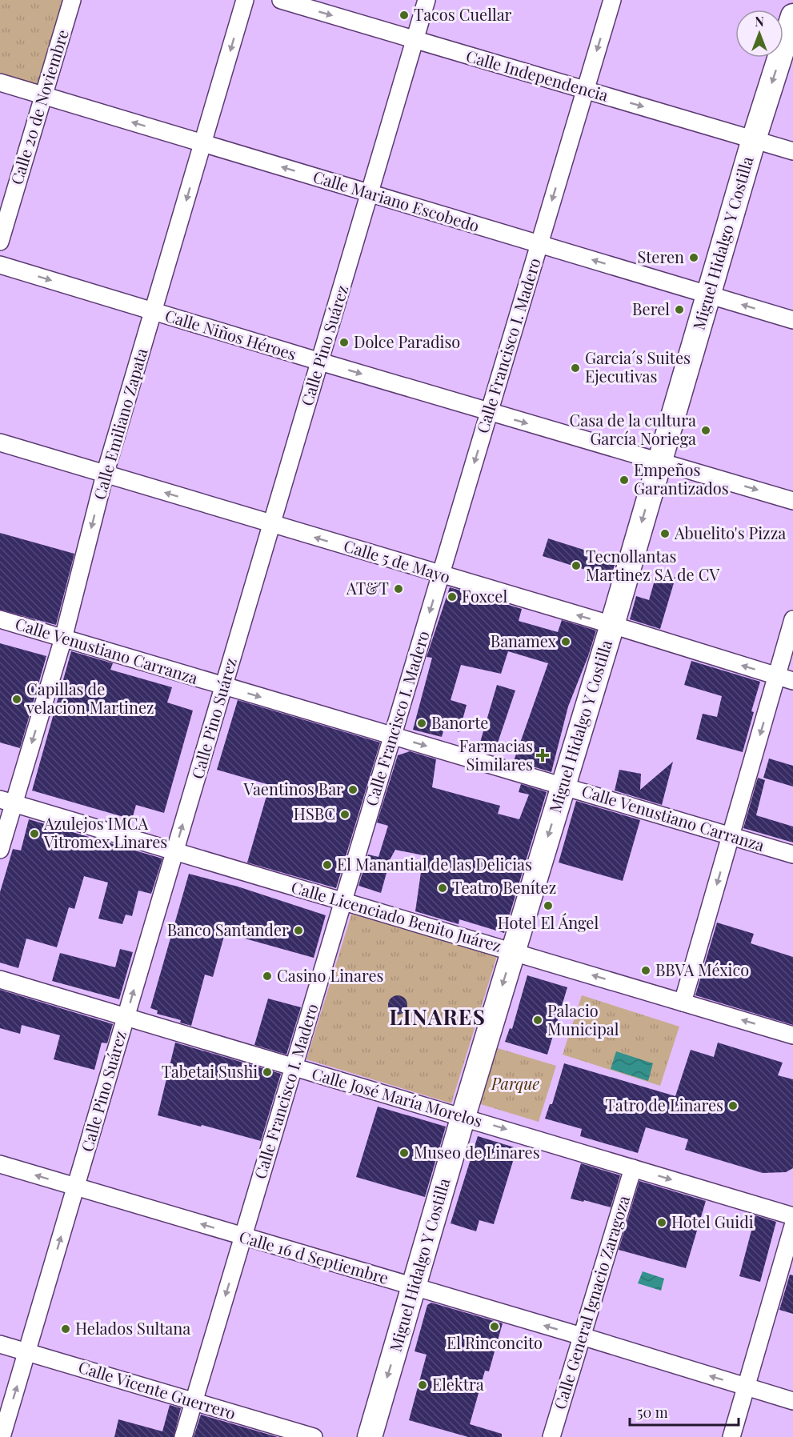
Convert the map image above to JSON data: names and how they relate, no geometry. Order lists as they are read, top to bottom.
{
  "streets": {
    "main road": ["Miguel Hidalgo Y Costilla"],
    "street": [
      "Calle Independencia",
      "Calle 20 de Noviembre",
      "Calle Mariano Escobedo",
      "Calle Niños Héroes",
      "Calle Pino Suárez",
      "Calle Francisco I. Madero",
      "Calle Emiliano Zapata",
      "Calle 5 de Mayo",
      "Calle Venustiano Carranza",
      "Calle Licenciado Benito Juárez",
      "Calle José María Morelos",
      "Calle 16 d Septiembre",
      "Calle General Ignacio Zaragoza",
      "Calle Vicente Guerrero"
    ]
  },
  "crossings": [
    ["Calle Independencia", "Miguel Hidalgo Y Costilla"],
    ["Calle Independencia", "Calle Pino Suárez"],
    ["Calle Independencia", "Calle Francisco I. Madero"],
    ["Calle 20 de Noviembre", "Calle Mariano Escobedo"],
    ["Calle Mariano Escobedo", "Miguel Hidalgo Y Costilla"],
    ["Calle Mariano Escobedo", "Calle Pino Suárez"],
    ["Calle Mariano Escobedo", "Calle Francisco I. Madero"],
    ["Calle Mariano Escobedo", "Calle Emiliano Zapata"],
    ["Miguel Hidalgo Y Costilla", "Calle Niños Héroes"],
    ["Miguel Hidalgo Y Costilla", "Calle 5 de Mayo"],
    ["Miguel Hidalgo Y Costilla", "Calle Venustiano Carranza"],
    ["Miguel Hidalgo Y Costilla", "Calle Licenciado Benito Juárez"],
    ["Miguel Hidalgo Y Costilla", "Calle José María Morelos"],
    ["Miguel Hidalgo Y Costilla", "Calle 16 d Septiembre"],
    ["Calle Niños Héroes", "Calle Pino Suárez"],
    ["Calle Niños Héroes", "Calle Francisco I. Madero"],
    ["Calle Niños Héroes", "Calle Emiliano Zapata"],
    ["Calle Pino Suárez", "Calle 5 de Mayo"],
    ["Calle Pino Suárez", "Calle Venustiano Carranza"],
    ["Calle Pino Suárez", "Calle Licenciado Benito Juárez"],
    ["Calle Pino Suárez", "Calle José María Morelos"],
    ["Calle Pino Suárez", "Calle 16 d Septiembre"],
    ["Calle Pino Suárez", "Calle Vicente Guerrero"],
    ["Calle Francisco I. Madero", "Calle 5 de Mayo"],
    ["Calle Francisco I. Madero", "Calle Venustiano Carranza"],
    ["Calle Francisco I. Madero", "Calle Licenciado Benito Juárez"],
    ["Calle Francisco I. Madero", "Calle José María Morelos"],
    ["Calle Francisco I. Madero", "Calle 16 d Septiembre"],
    ["Calle Francisco I. Madero", "Calle Vicente Guerrero"],
    ["Calle Emiliano Zapata", "Calle 5 de Mayo"],
    ["Calle Emiliano Zapata", "Calle Venustiano Carranza"],
    ["Calle Emiliano Zapata", "Calle Licenciado Benito Juárez"],
    ["Calle José María Morelos", "Calle General Ignacio Zaragoza"],
    ["Calle 16 d Septiembre", "Calle General Ignacio Zaragoza"]
  ],
  "one_way": [
    "Calle Independencia",
    "Calle Mariano Escobedo",
    "Miguel Hidalgo Y Costilla",
    "Calle Niños Héroes",
    "Calle Pino Suárez",
    "Calle Francisco I. Madero",
    "Calle Emiliano Zapata",
    "Calle 5 de Mayo",
    "Calle Venustiano Carranza",
    "Calle Licenciado Benito Juárez",
    "Calle José María Morelos",
    "Calle 16 d Septiembre"
  ],
  "districts": ["LINARES"],
  "parks": ["Parque"],
  "places": {
    "other": [
      "Tacos Cuellar",
      "Steren",
      "Berel",
      "Dolce Paradiso",
      "Garcia´s Suites Ejecutivas",
      "Casa de la cultura García Noriega",
      "Empeños Garantizados",
      "Abuelito's Pizza",
      "Tecnollantas Martinez SA de CV",
      "AT&T",
      "Foxcel",
      "Banamex",
      "Capillas de velacion Martinez",
      "Banorte",
      "Vaentinos Bar",
      "HSBC",
      "Azulejos IMCA Vitromex Linares",
      "El Manantial de las Delicias",
      "Teatro Benítez",
      "Hotel El Ángel",
      "Banco Santander",
      "BBVA México",
      "Casino Linares",
      "Palacio Municipal",
      "Tabetai Sushi",
      "Tatro de Linares",
      "Museo de Linares",
      "Hotel Guidi",
      "El Rinconcito",
      "Helados Sultana",
      "Elektra"
    ],
    "health": ["Farmacias Similares"]
  },
  "scale_bar": "50 m",
  "north": "top"
}
